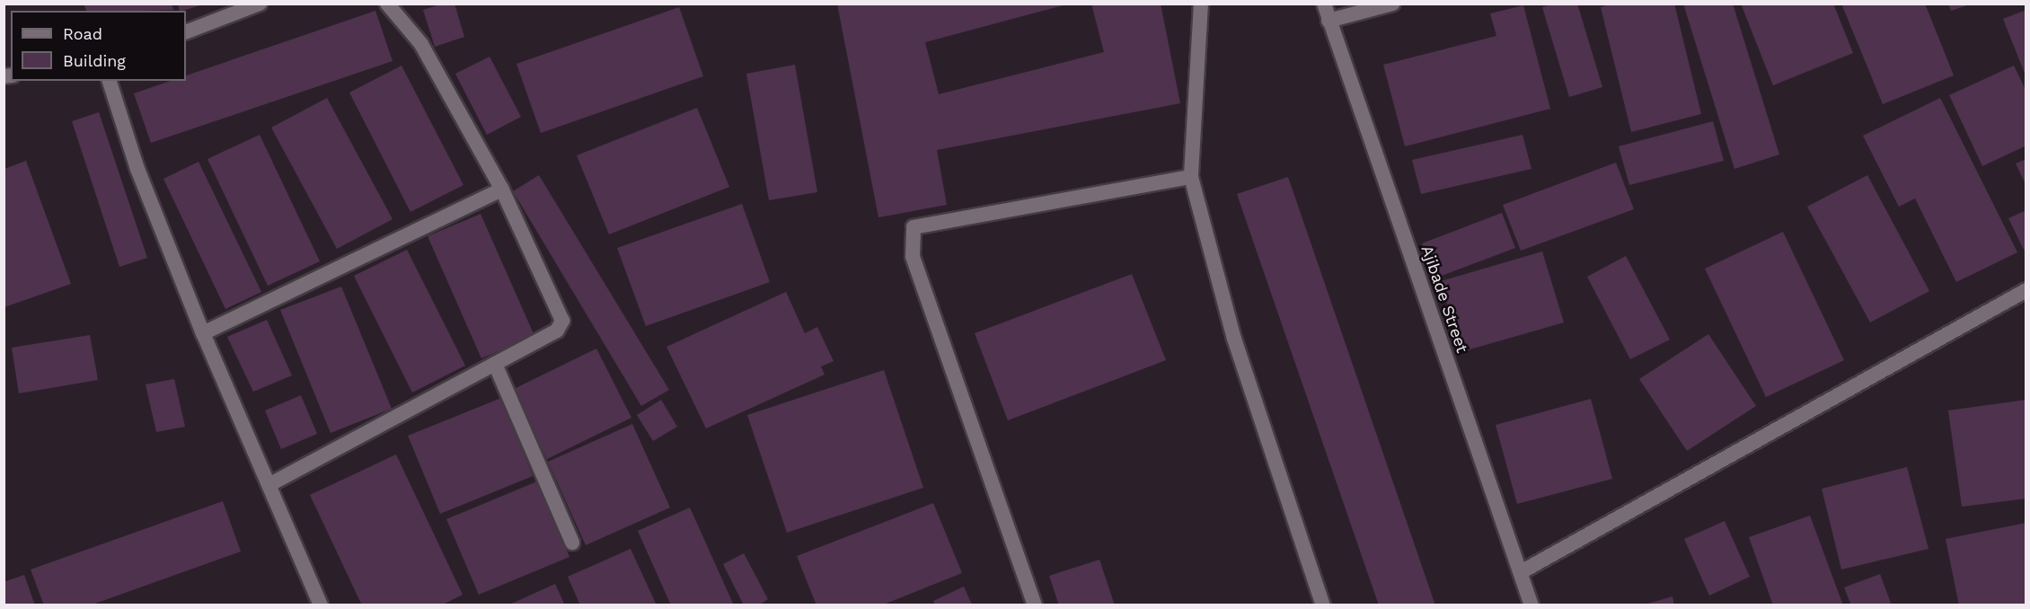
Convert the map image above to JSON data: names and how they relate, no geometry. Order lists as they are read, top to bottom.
{
  "streets": {
    "street": ["Ajibade Street"]
  },
  "legend": ["Road", "Building"]
}
